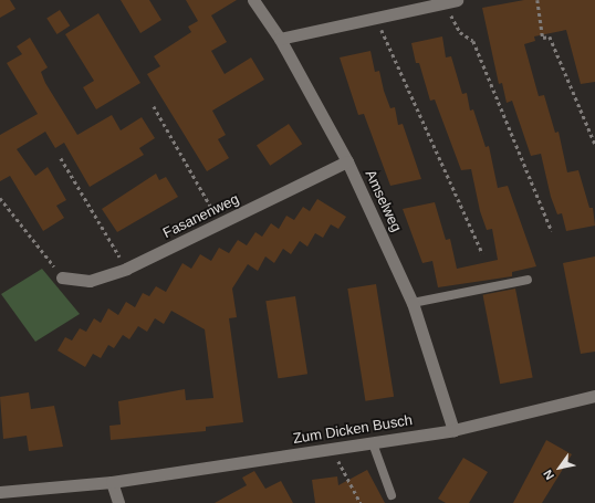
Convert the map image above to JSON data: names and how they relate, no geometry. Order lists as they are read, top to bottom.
{
  "streets": {
    "street": ["Amselweg", "Fasanenweg", "Zum Dicken Busch"]
  },
  "crossings": [
    ["Amselweg", "Fasanenweg"],
    ["Amselweg", "Zum Dicken Busch"]
  ],
  "north": "bottom left"
}
